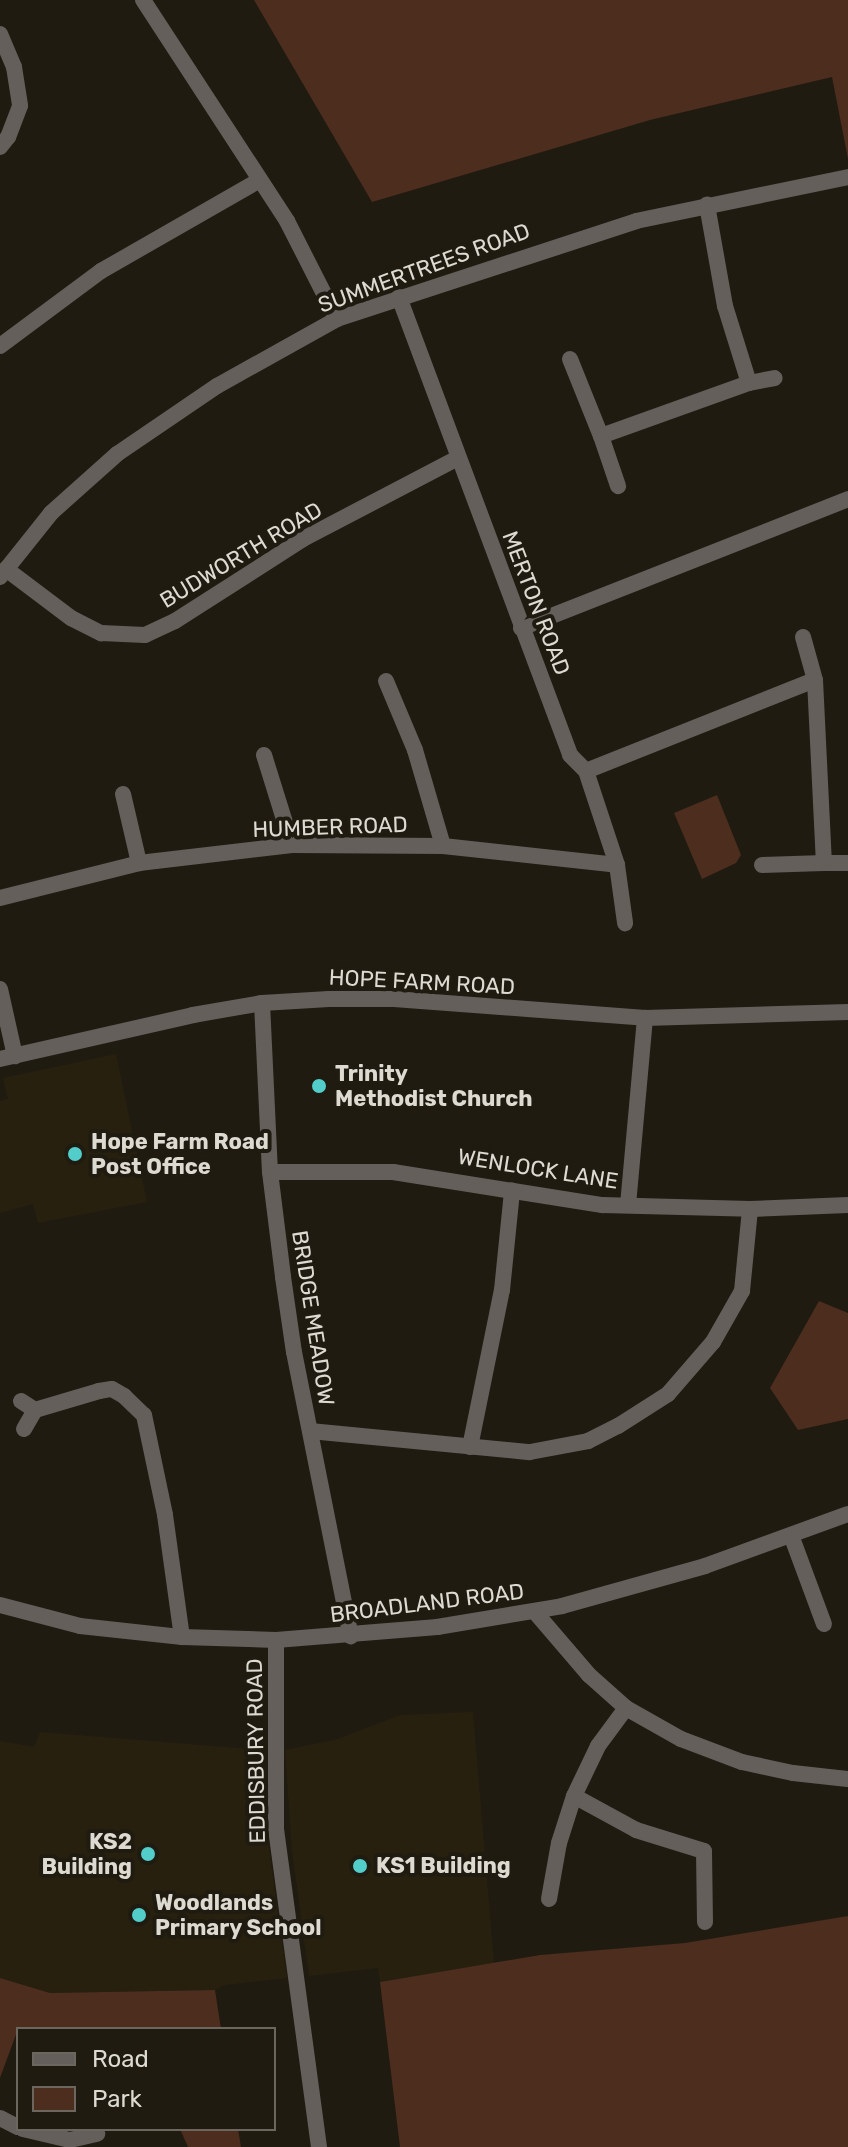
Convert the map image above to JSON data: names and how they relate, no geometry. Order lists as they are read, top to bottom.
{
  "streets": {
    "street": [
      "SUMMERTREES ROAD",
      "BUDWORTH ROAD",
      "MERTON ROAD",
      "HUMBER ROAD",
      "HOPE FARM ROAD",
      "WENLOCK LANE",
      "BRIDGE MEADOW",
      "BROADLAND ROAD",
      "EDDISBURY ROAD"
    ]
  },
  "crossings": [
    ["SUMMERTREES ROAD", "BUDWORTH ROAD"],
    ["SUMMERTREES ROAD", "MERTON ROAD"],
    ["BUDWORTH ROAD", "MERTON ROAD"],
    ["MERTON ROAD", "HUMBER ROAD"],
    ["HOPE FARM ROAD", "BRIDGE MEADOW"],
    ["WENLOCK LANE", "BRIDGE MEADOW"],
    ["BRIDGE MEADOW", "BROADLAND ROAD"],
    ["BROADLAND ROAD", "EDDISBURY ROAD"]
  ],
  "places": [
    "Trinity Methodist Church",
    "Hope Farm Road Post Office",
    "KS2 Building",
    "KS1 Building",
    "Woodlands Primary School"
  ],
  "legend": ["Road", "Park"]
}
